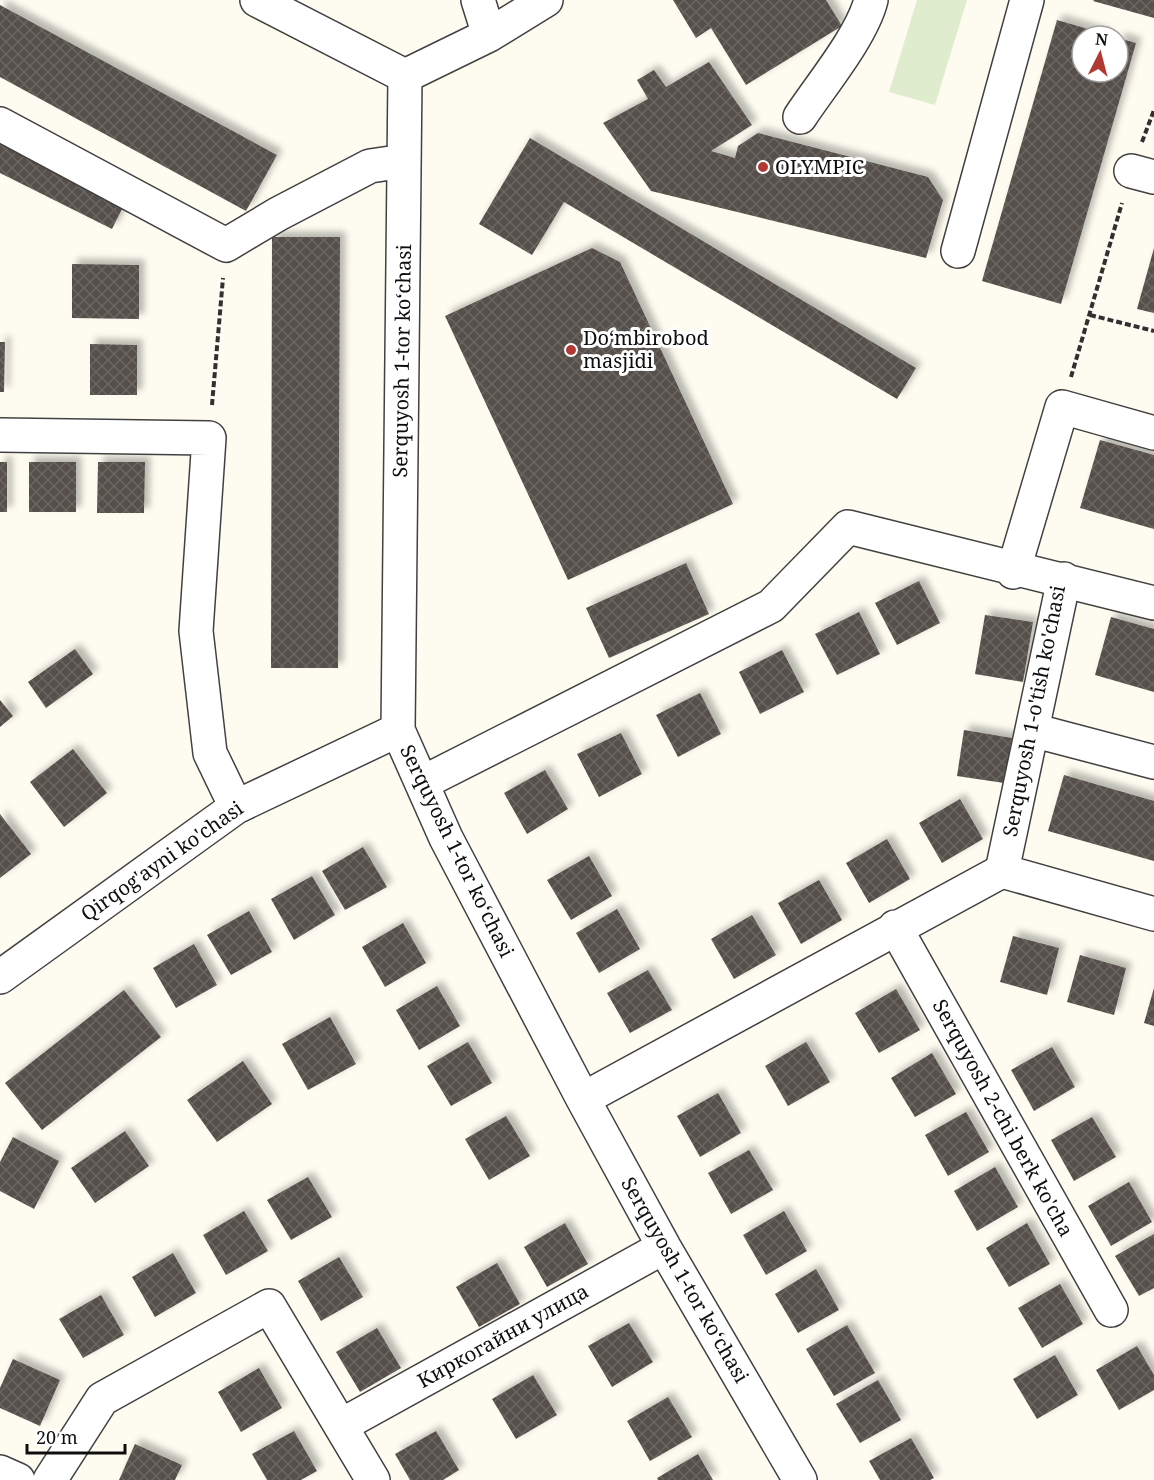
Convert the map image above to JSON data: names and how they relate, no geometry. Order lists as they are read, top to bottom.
{
  "streets": {
    "street": [
      "Serquyosh 1-tor koʻchasi",
      "Serquyosh 1-o'tish ko'chasi",
      "Qirqog'ayni ko'chasi",
      "Serquyosh 2-chi berk ko'cha",
      "Киркогайни улица"
    ]
  },
  "crossings": [
    ["Serquyosh 1-tor koʻchasi", "Serquyosh 1-o'tish ko'chasi"],
    ["Serquyosh 1-tor koʻchasi", "Qirqog'ayni ko'chasi"],
    ["Serquyosh 1-tor koʻchasi", "Киркогайни улица"]
  ],
  "places": ["OLYMPIC", "Do‘mbirobod masjidi"],
  "scale_bar": "20 m",
  "north": "top"
}
